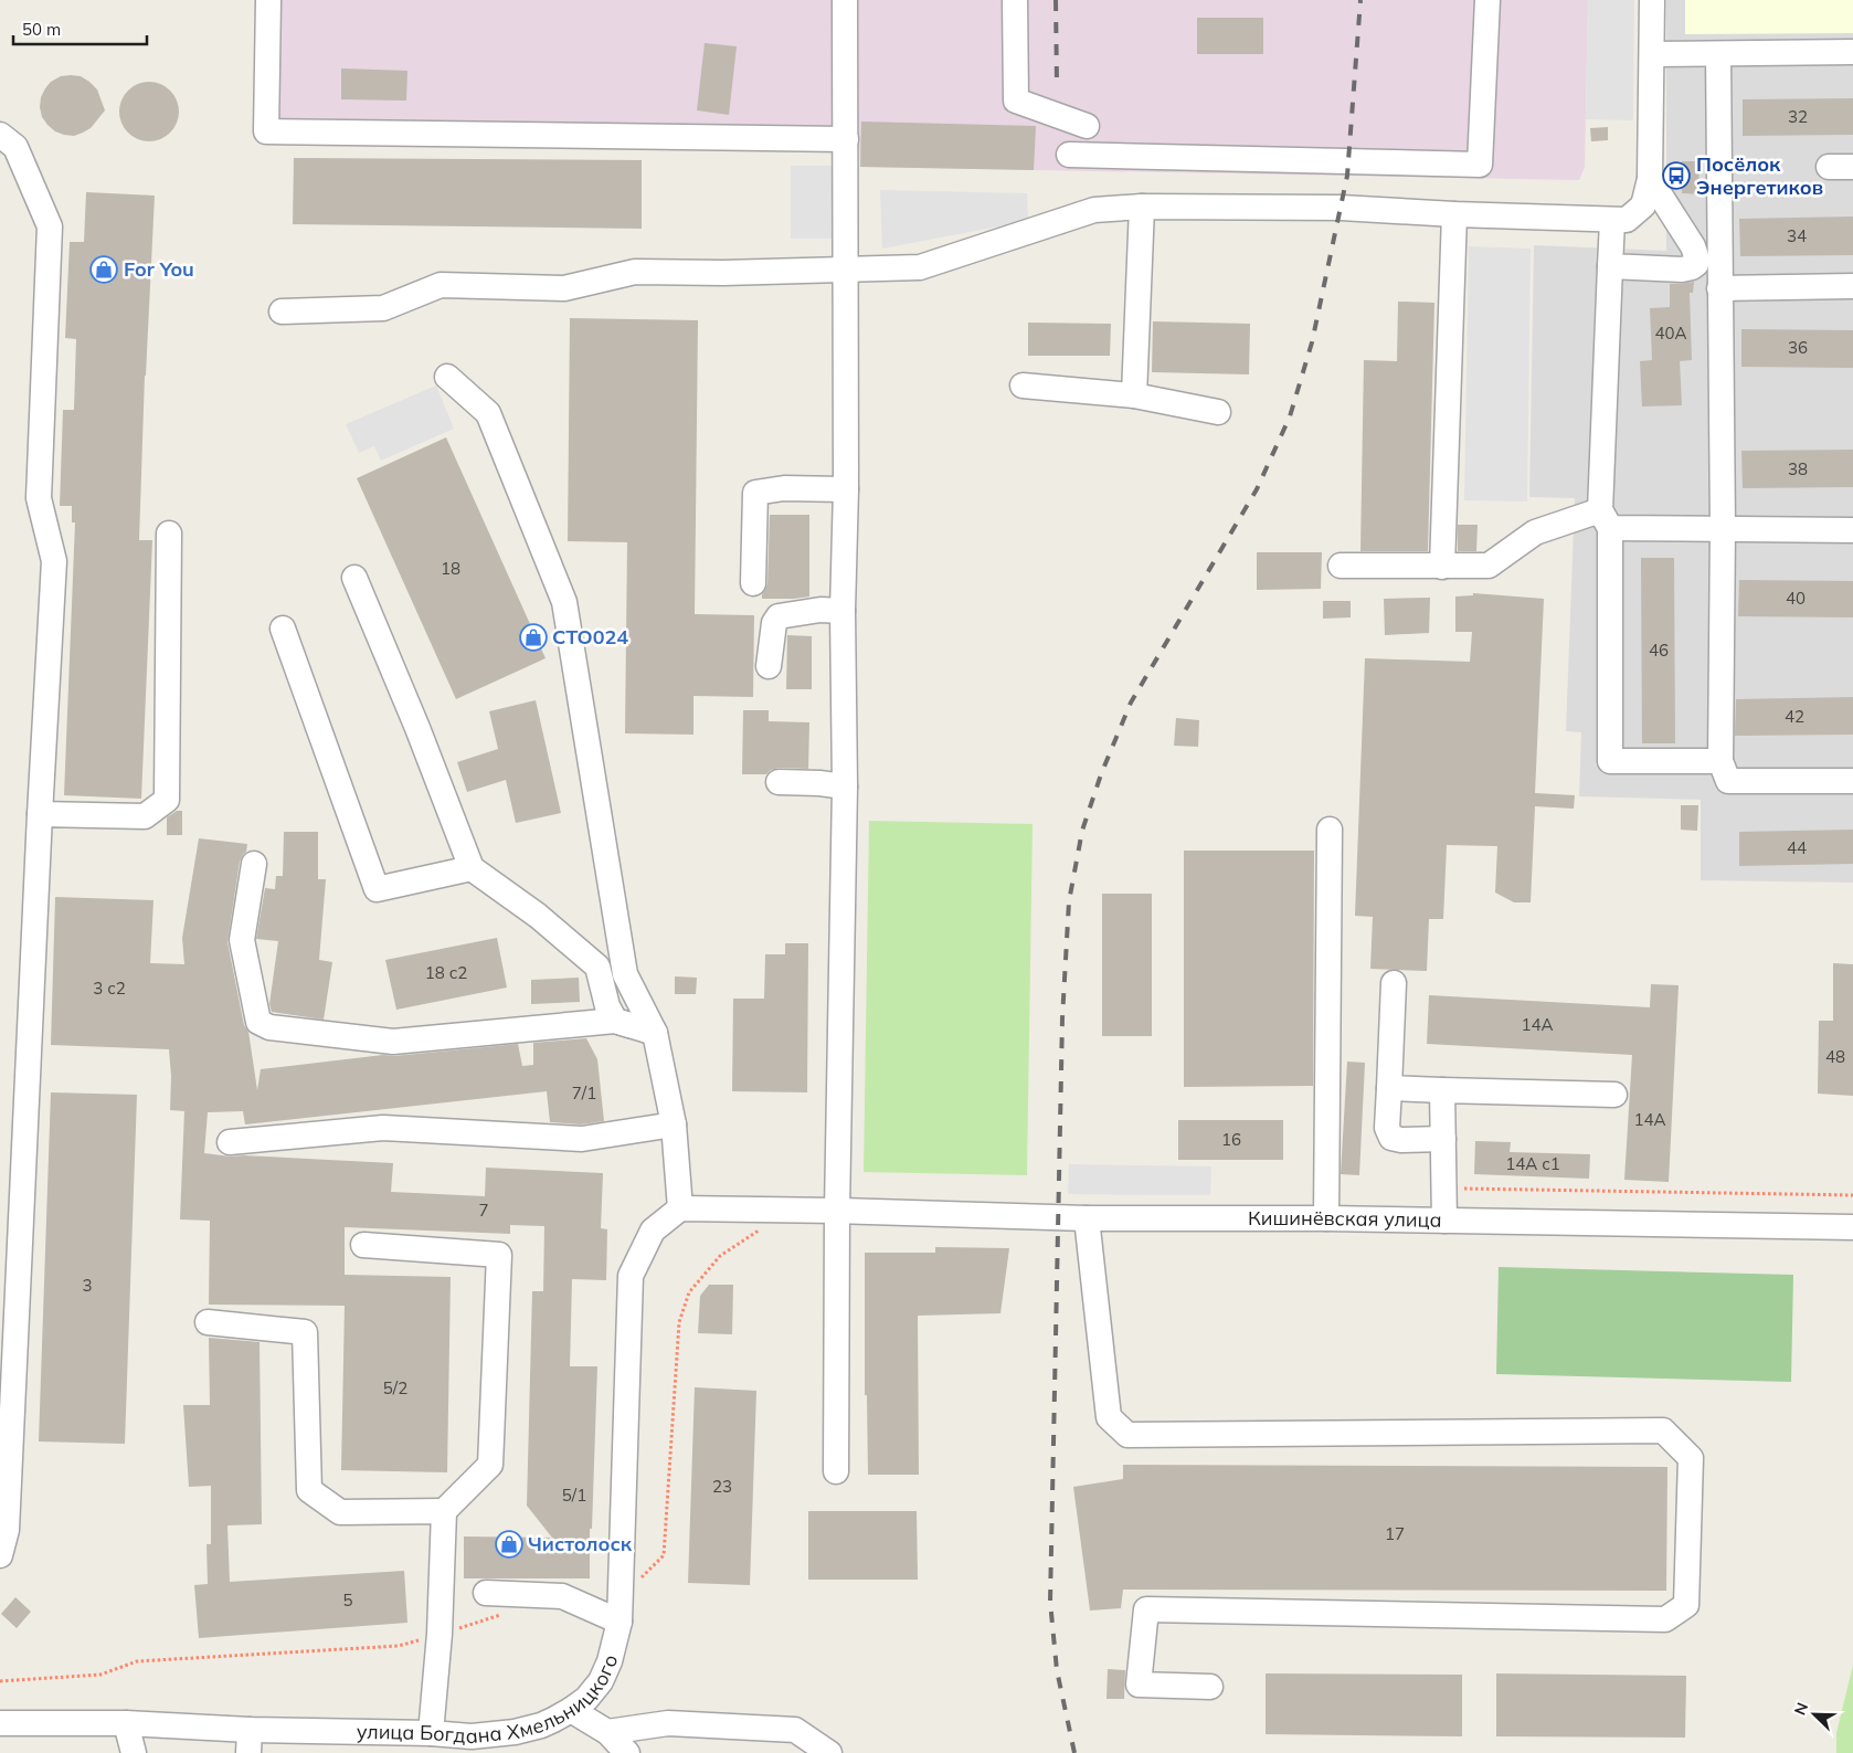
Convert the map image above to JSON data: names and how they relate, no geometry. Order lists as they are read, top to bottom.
{
  "streets": {
    "street": ["Кишинёвская улица", "улица Богдана Хмельницкого"]
  },
  "places": {
    "bus stop": ["Посёлок Энергетиков"],
    "shop": ["For You", "СТО024", "Чистолоск"]
  },
  "house_numbers": [
    "32",
    "34",
    "40А",
    "36",
    "38",
    "18",
    "40",
    "46",
    "42",
    "44",
    "18 с2",
    "3 с2",
    "14А",
    "48",
    "7/1",
    "14А",
    "16",
    "14А с1",
    "7",
    "3",
    "5/2",
    "23",
    "5/1",
    "17",
    "5"
  ],
  "scale_bar": "50 m",
  "north": "top left"
}
